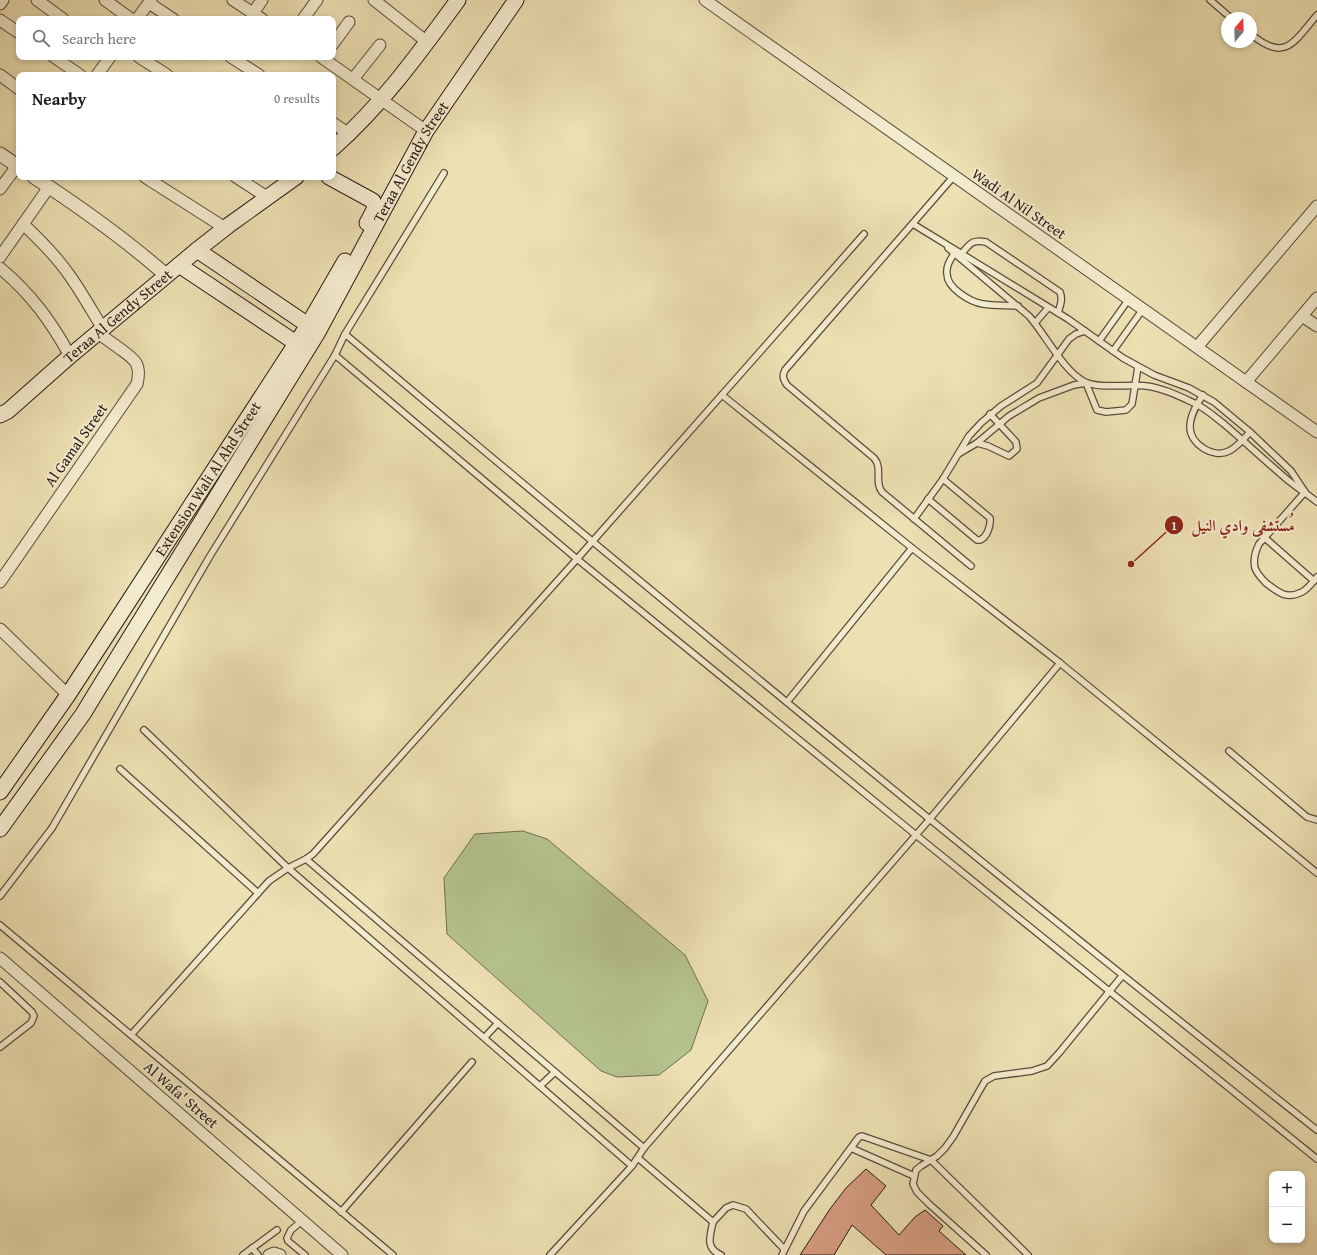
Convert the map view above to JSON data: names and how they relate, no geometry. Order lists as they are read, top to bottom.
{
  "streets": {
    "main road": ["Teraa Al Gendy Street", "Extension Wali Al Ahd Street"],
    "street": ["Wadi Al Nil Street", "Al Gamal Street", "Al Wafa' Street"]
  },
  "crossings": [
    ["Teraa Al Gendy Street", "Al Gamal Street"],
    ["Teraa Al Gendy Street", "Extension Wali Al Ahd Street"]
  ],
  "places": ["مُستشفى وادي النيل"],
  "north": "top",
  "page": {
    "search": "Search here",
    "heading": ["Nearby", "0 results"],
    "map_buttons": ["+", "−"]
  }
}
